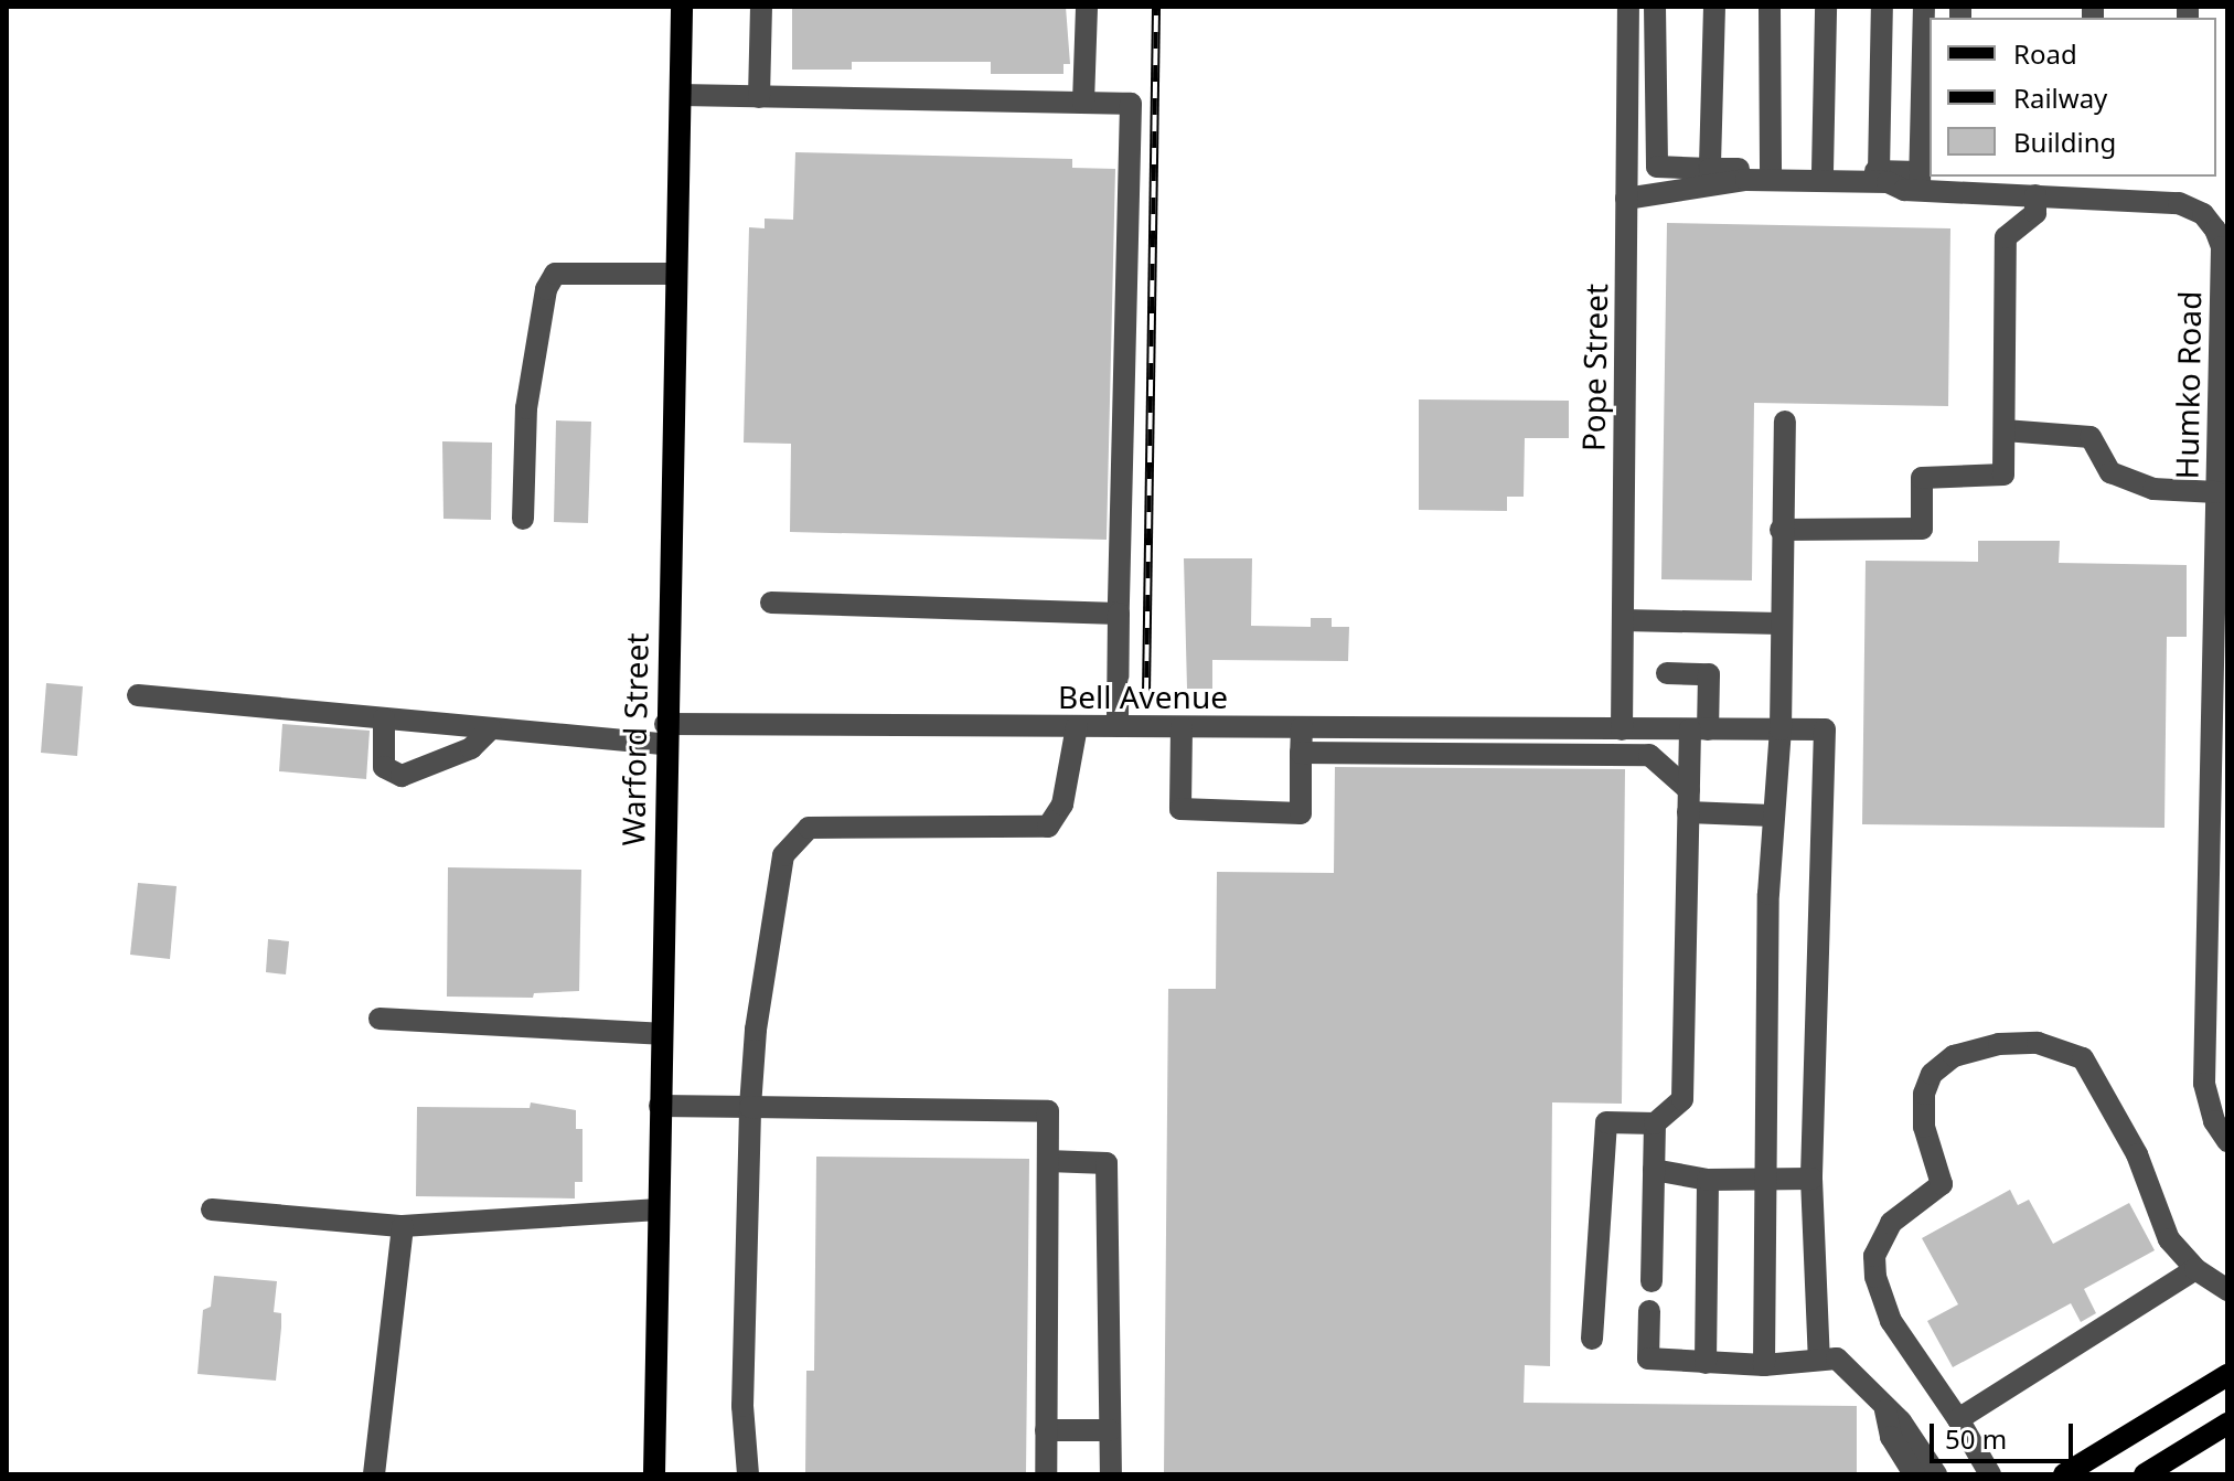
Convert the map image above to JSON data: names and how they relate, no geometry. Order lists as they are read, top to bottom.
{
  "streets": {
    "main road": ["Warford Street"],
    "street": ["Pope Street", "Humko Road", "Bell Avenue"]
  },
  "crossings": [
    ["Pope Street", "Humko Road"],
    ["Pope Street", "Bell Avenue"],
    ["Bell Avenue", "Warford Street"]
  ],
  "legend": ["Road", "Railway", "Building"],
  "scale_bar": "50 m"
}
